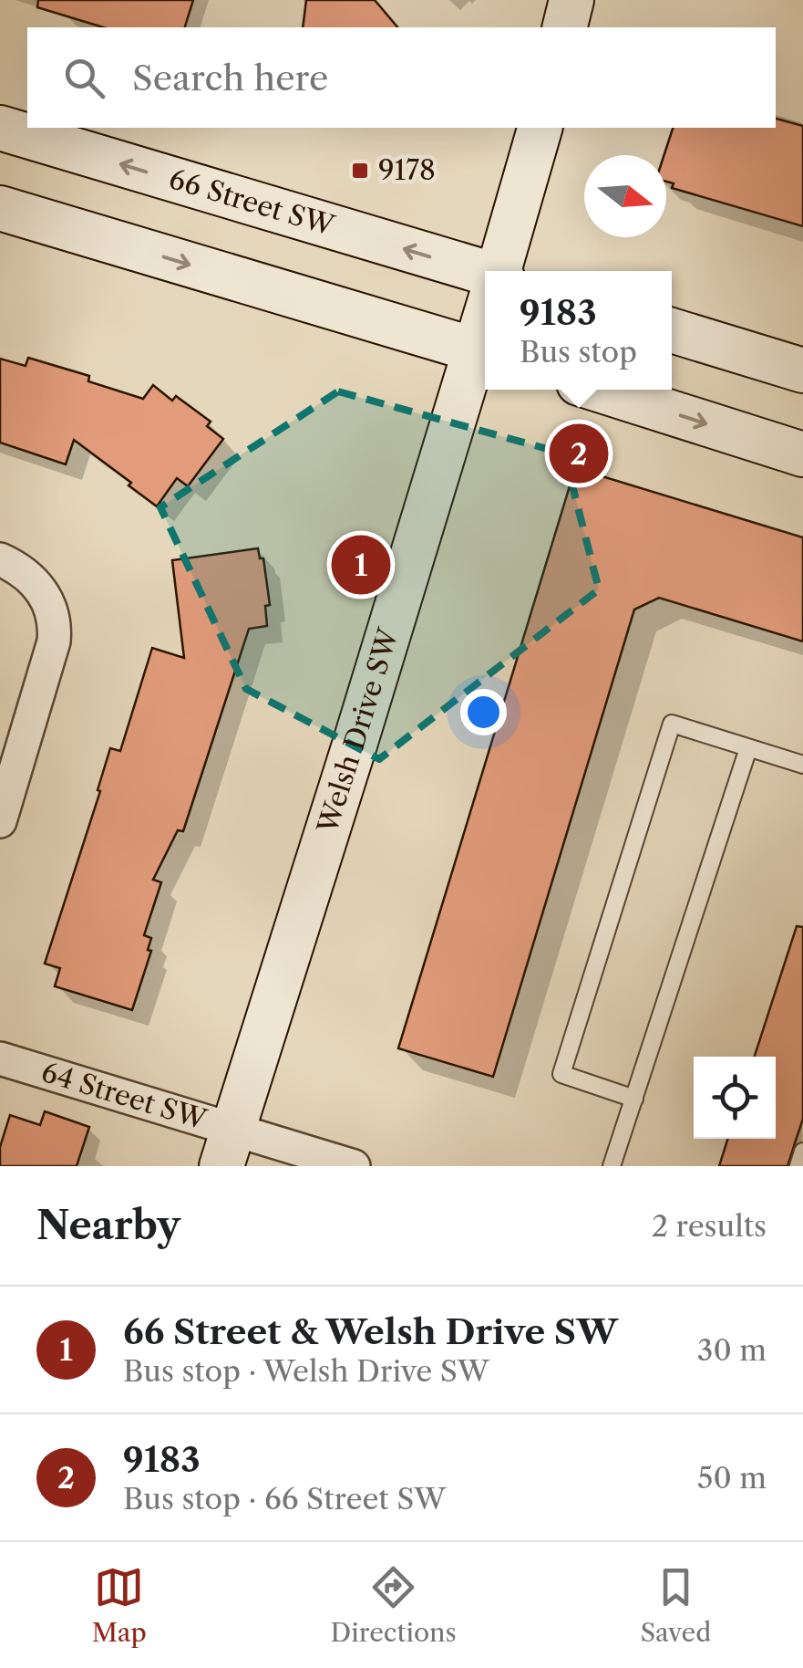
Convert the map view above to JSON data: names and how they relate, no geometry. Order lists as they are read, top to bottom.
{
  "streets": {
    "main road": ["66 Street SW", "Welsh Drive SW"],
    "street": ["64 Street SW"]
  },
  "crossings": [
    ["Welsh Drive SW", "64 Street SW"]
  ],
  "places": {
    "transit": ["9178"]
  },
  "north": "right",
  "page": {
    "search": "Search here",
    "popup": ["9183", "Bus stop"],
    "pins": ["2", "1"],
    "heading": ["Nearby", "2 results"],
    "list": [
      {
        "mark": "1",
        "name": "66 Street & Welsh Drive SW",
        "note": "Bus stop · Welsh Drive SW",
        "value": "30 m"
      },
      {
        "mark": "2",
        "name": "9183",
        "note": "Bus stop · 66 Street SW",
        "value": "50 m"
      }
    ],
    "nav": ["Map", "Directions", "Saved"]
  }
}
